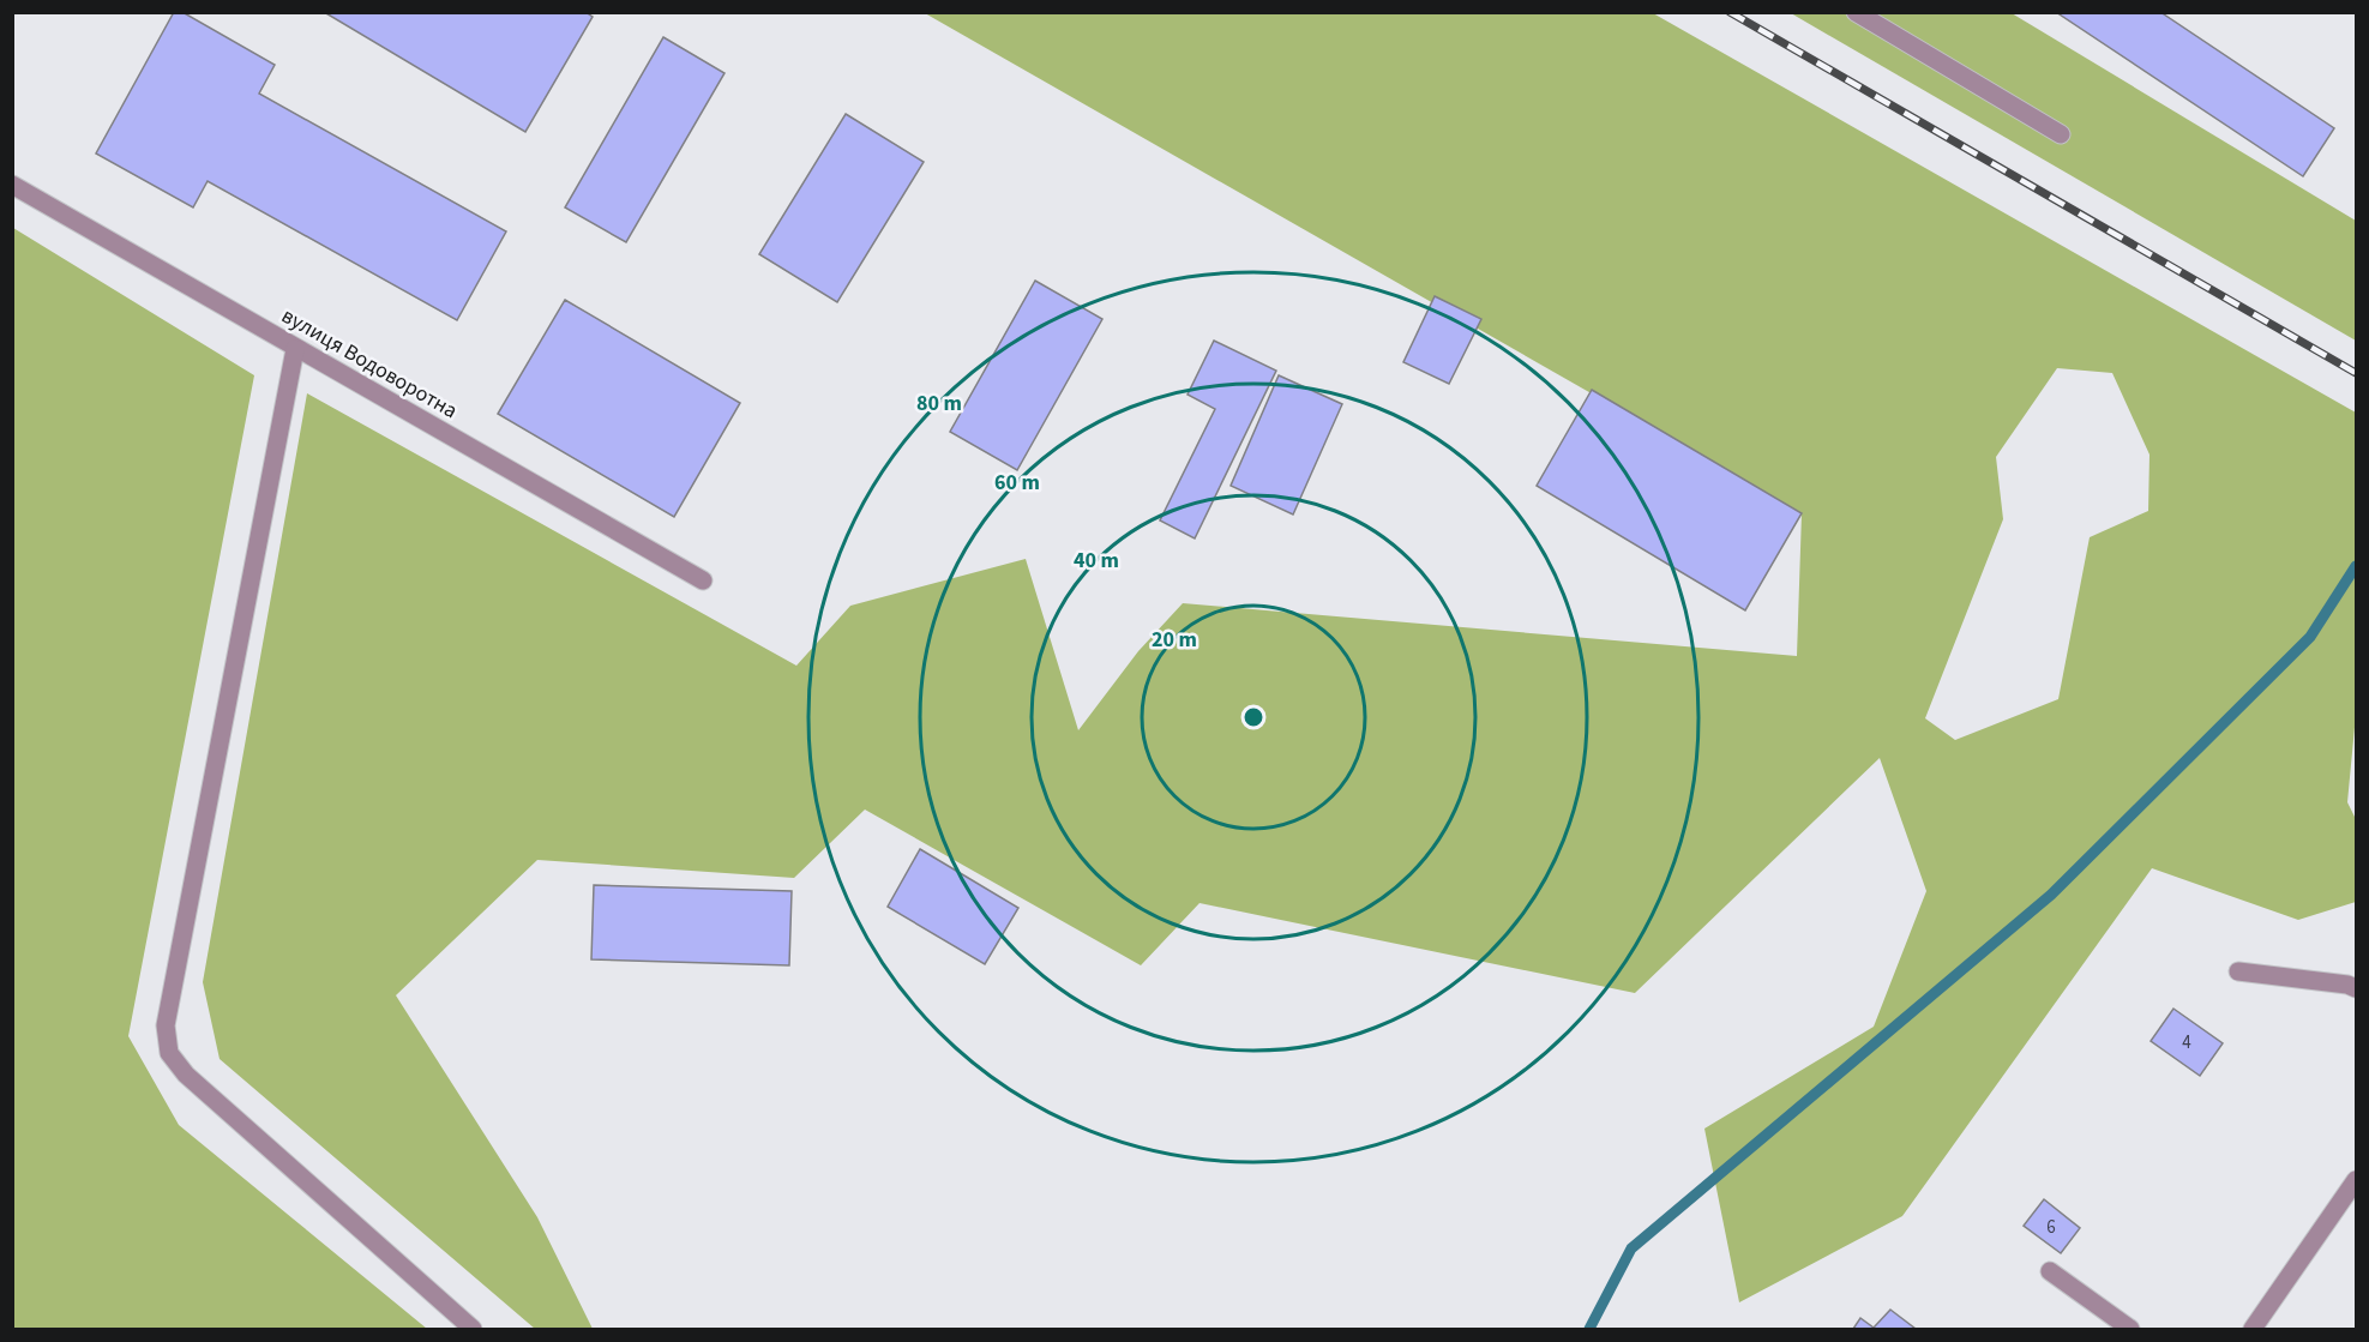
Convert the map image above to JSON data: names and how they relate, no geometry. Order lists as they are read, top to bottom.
{
  "streets": {
    "street": ["вулиця Водоворотна"]
  },
  "house_numbers": ["4", "6"],
  "rings": [
    "80 m",
    "60 m",
    "40 m",
    "20 m"
  ]
}
